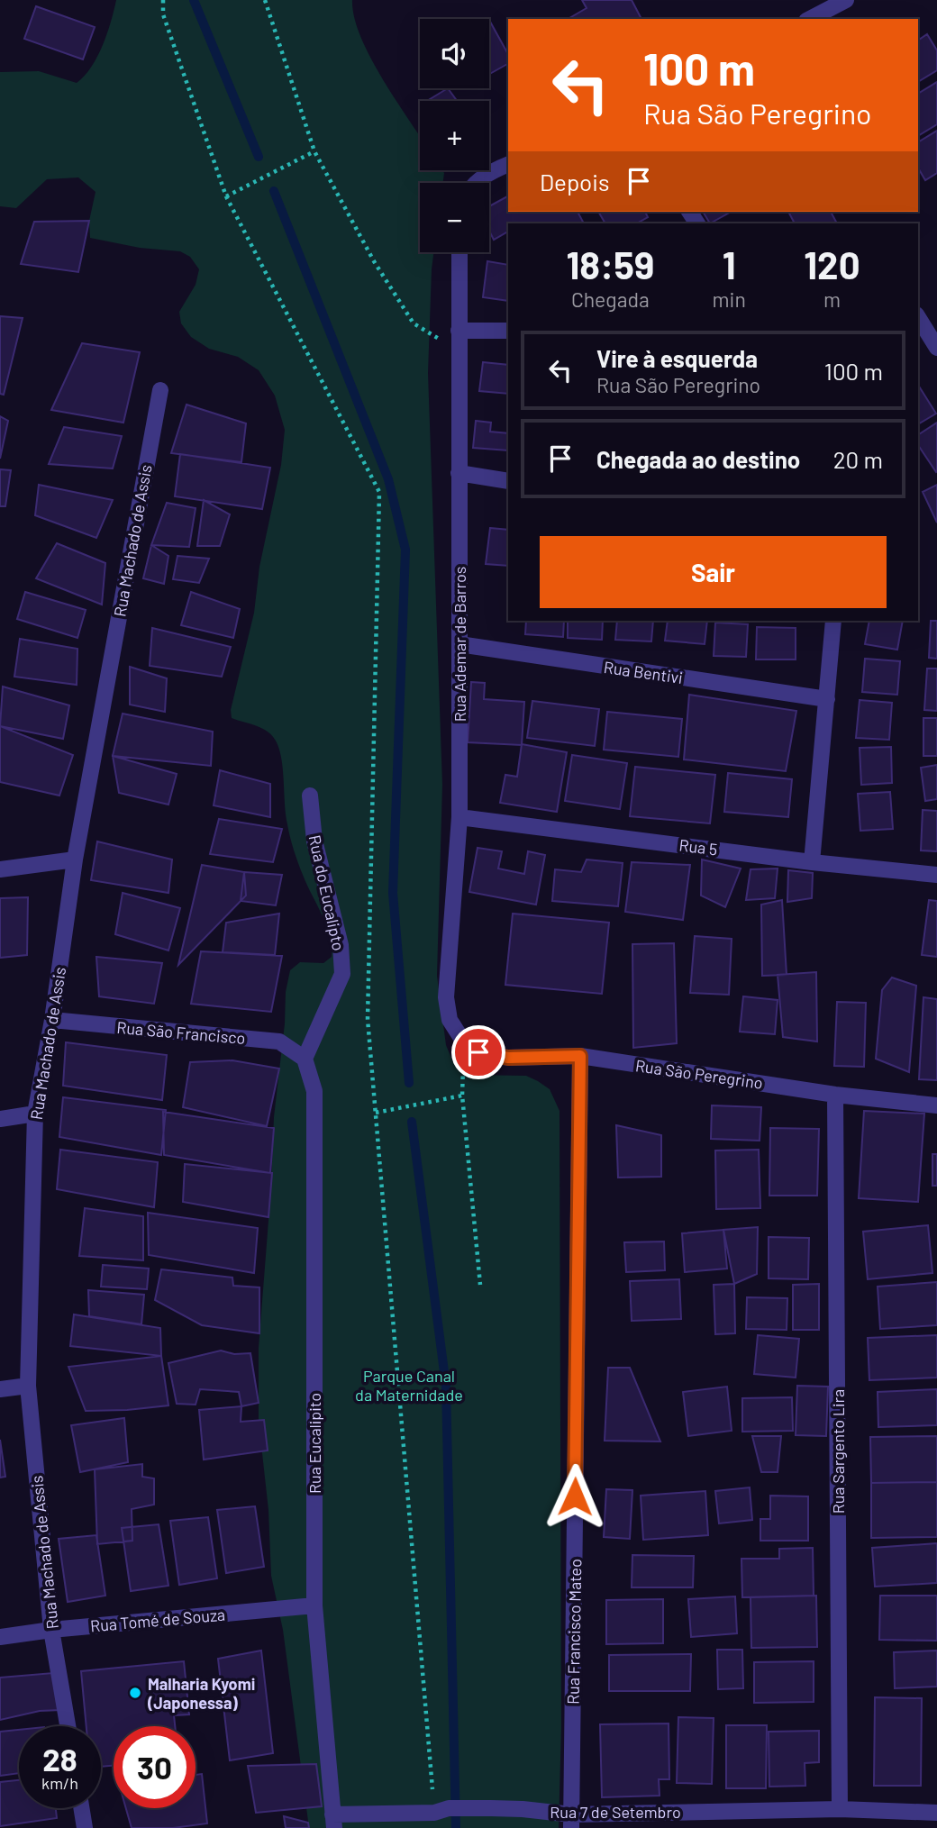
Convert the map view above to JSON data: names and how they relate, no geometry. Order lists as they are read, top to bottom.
{
  "streets": {
    "street": [
      "Rua Machado de Assis",
      "Rua Ademar de Barros",
      "Rua Bentivi",
      "Rua 5",
      "Rua do Eucalipto",
      "Rua São Francisco",
      "Rua São Peregrino",
      "Rua Eucalipito",
      "Rua Sargento Lira",
      "Rua Tomé de Souza",
      "Rua Francisco Mateo",
      "Rua 7 de Setembro"
    ]
  },
  "crossings": [
    ["Rua Machado de Assis", "Rua São Francisco"],
    ["Rua Machado de Assis", "Rua Tomé de Souza"],
    ["Rua Ademar de Barros", "Rua Bentivi"],
    ["Rua Ademar de Barros", "Rua 5"],
    ["Rua Ademar de Barros", "Rua São Peregrino"],
    ["Rua do Eucalipto", "Rua São Francisco"],
    ["Rua do Eucalipto", "Rua Eucalipito"],
    ["Rua São Francisco", "Rua Eucalipito"],
    ["Rua São Peregrino", "Rua Sargento Lira"],
    ["Rua São Peregrino", "Rua Francisco Mateo"],
    ["Rua Eucalipito", "Rua Tomé de Souza"],
    ["Rua Eucalipito", "Rua 7 de Setembro"],
    ["Rua Sargento Lira", "Rua 7 de Setembro"],
    ["Rua Francisco Mateo", "Rua 7 de Setembro"]
  ],
  "parks": ["Parque Canal da Maternidade"],
  "places": ["Malharia Kyomi (Japonessa)"],
  "page": {
    "map_buttons": ["+", "−"],
    "turn": ["100 m", "Rua São Peregrino"],
    "then": "Depois",
    "eta": [
      "18:59",
      "Chegada",
      "1",
      "min",
      "120",
      "m"
    ],
    "list": [
      {
        "name": "Vire à esquerda",
        "note": "Rua São Peregrino",
        "value": "100 m"
      },
      {
        "name": "Chegada ao destino",
        "value": "20 m"
      }
    ],
    "buttons": "Sair",
    "speed": "28 km/h",
    "limit": "30"
  }
}
